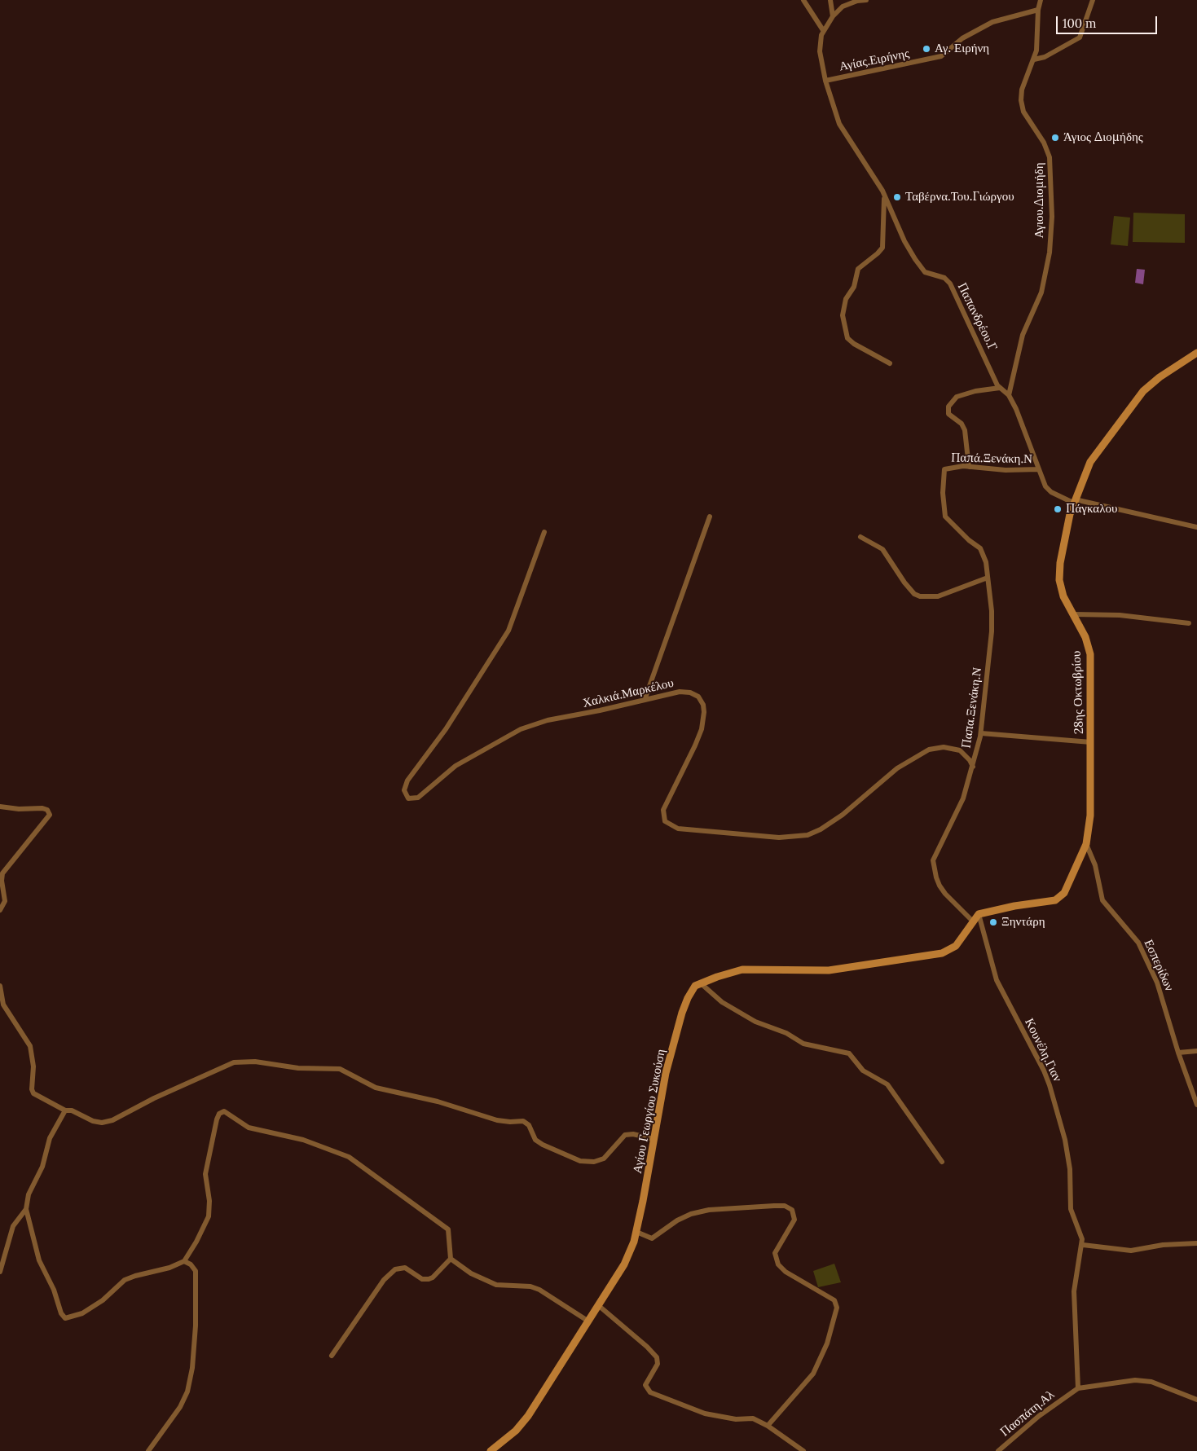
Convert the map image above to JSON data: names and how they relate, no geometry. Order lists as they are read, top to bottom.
{
  "streets": {
    "main road": ["28ης Οκτωβρίου", "Αγίου Γεωργίου Συκούση"],
    "street": [
      "Αγίας.Ειρήνης",
      "Αγιου.Διομήδη",
      "Παπανδρέου.Γ",
      "Παπά.Ξενάκη.Ν",
      "Χαλκιά.Μαρκέλου",
      "Παπα.Ξενάκη.Ν",
      "Εσπερίδων",
      "Κουνέλη.Γιαν",
      "Πασπάτη.Αλ"
    ]
  },
  "crossings": [
    ["Αγίας.Ειρήνης", "Αγιου.Διομήδη"],
    ["Αγίας.Ειρήνης", "Παπανδρέου.Γ"],
    ["Αγιου.Διομήδη", "Παπανδρέου.Γ"],
    ["Παπανδρέου.Γ", "Παπά.Ξενάκη.Ν"],
    ["Παπανδρέου.Γ", "28ης Οκτωβρίου"],
    ["Παπά.Ξενάκη.Ν", "Παπα.Ξενάκη.Ν"],
    ["28ης Οκτωβρίου", "Εσπερίδων"],
    ["Χαλκιά.Μαρκέλου", "Παπα.Ξενάκη.Ν"]
  ],
  "places": [
    "Αγ. Ειρήνη",
    "Άγιος Διομήδης",
    "Ταβέρνα.Του.Γιώργου",
    "Πάγκαλου",
    "Ξηντάρη"
  ],
  "scale_bar": "100 m"
}
